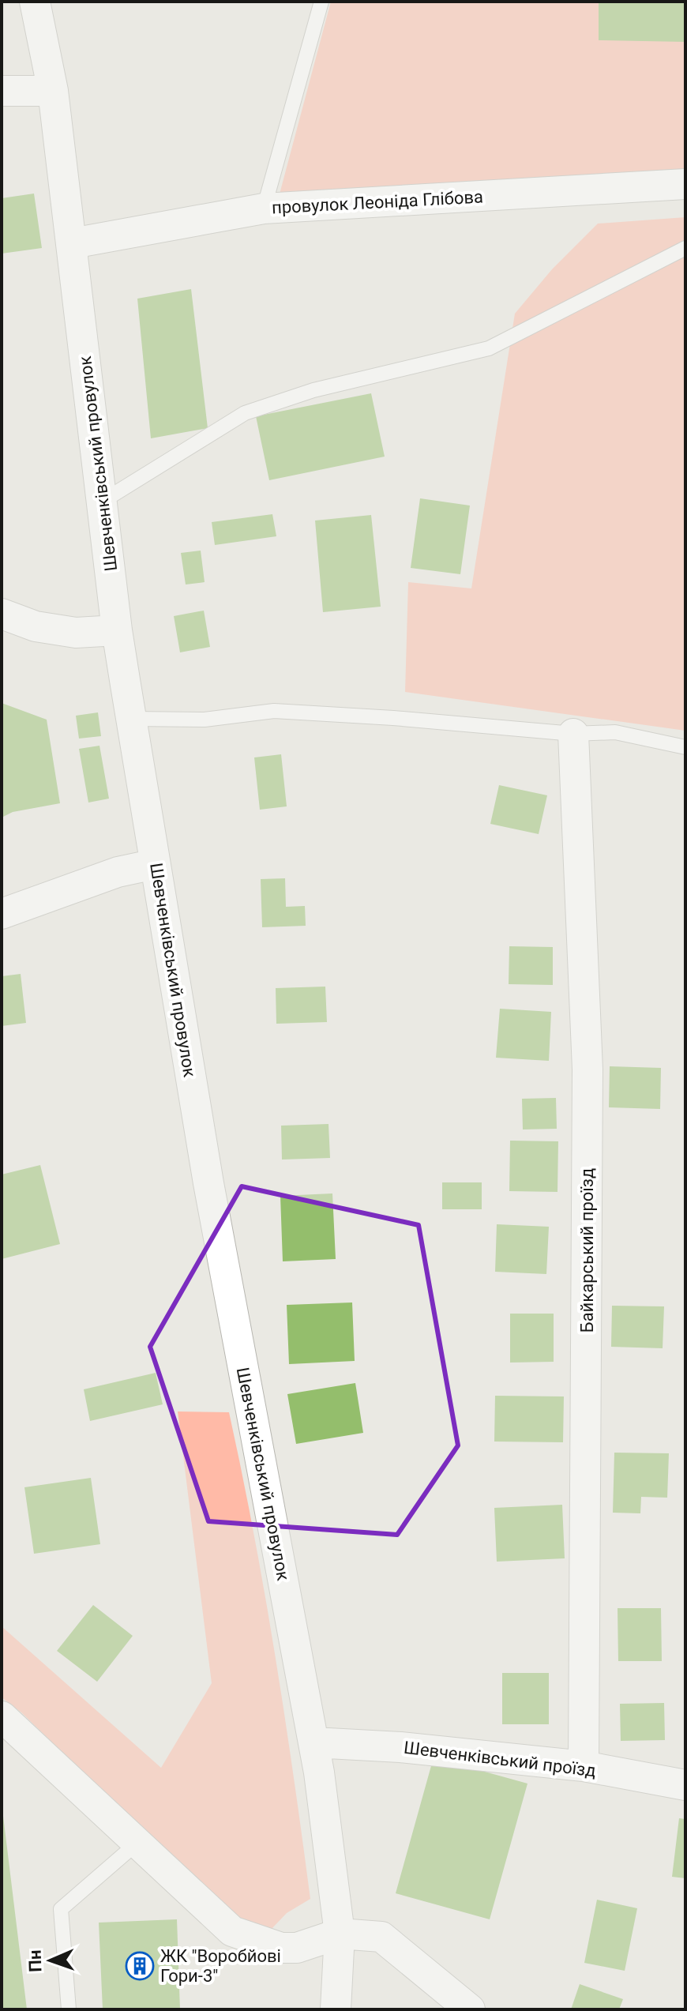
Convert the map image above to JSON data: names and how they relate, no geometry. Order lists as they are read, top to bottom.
{
  "streets": {
    "street": [
      "провулок Леоніда Глібова",
      "Шевченківський провулок",
      "Байкарський проїзд",
      "Шевченківський проїзд"
    ]
  },
  "crossings": [
    ["провулок Леоніда Глібова", "Шевченківський провулок"],
    ["Шевченківський провулок", "Шевченківський проїзд"],
    ["Байкарський проїзд", "Шевченківський проїзд"]
  ],
  "places": {
    "building": ["ЖК \"Воробйові Гори-3\""]
  },
  "north": "left"
}
